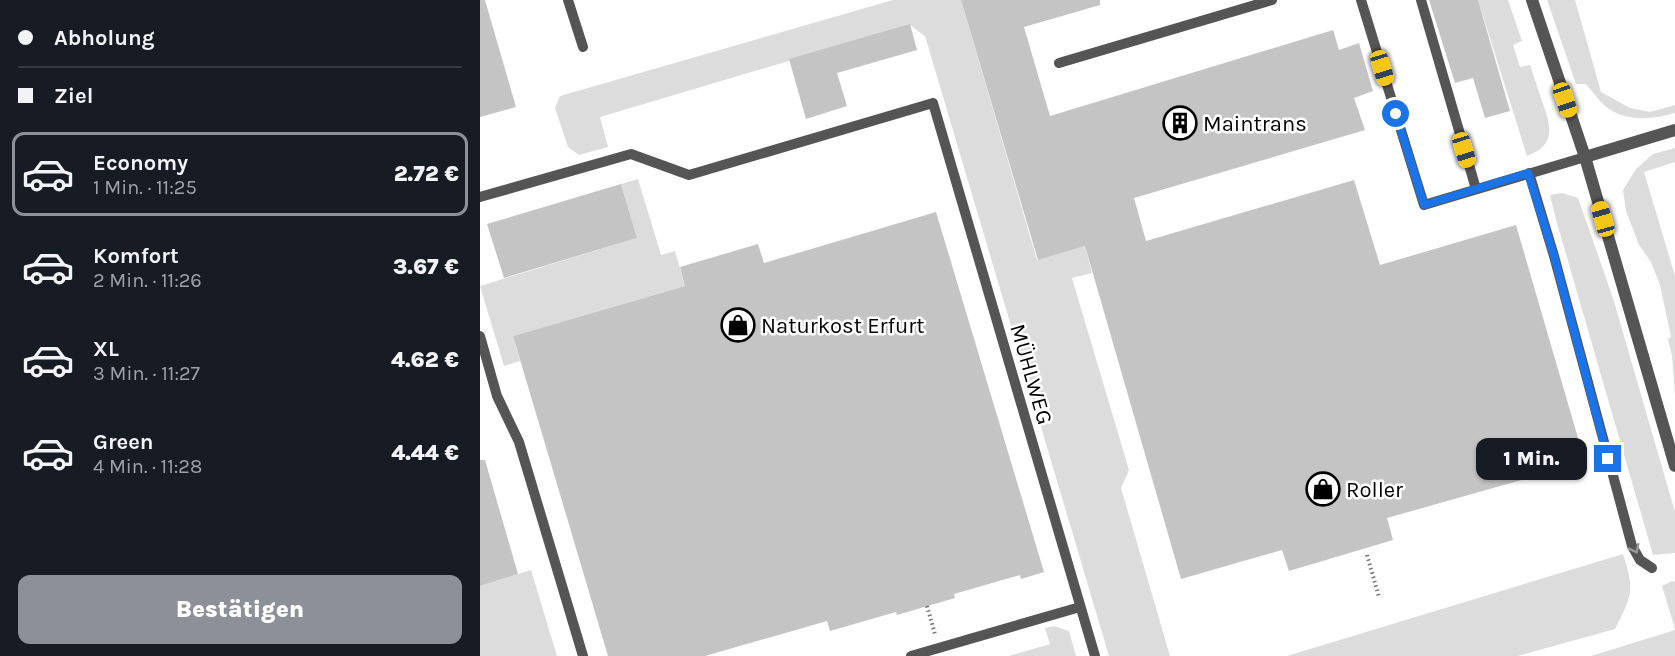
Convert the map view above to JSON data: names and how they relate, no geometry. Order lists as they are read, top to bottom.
{
  "streets": {
    "lane": ["MÜHLWEG"]
  },
  "places": {
    "building": ["Maintrans"],
    "shop": ["Naturkost Erfurt", "Roller"]
  },
  "page": {
    "banner": ["Abholung", "Ziel"],
    "list": [
      {
        "name": "Economy",
        "note": "1 Min. · 11:25",
        "value": "2.72 €"
      },
      {
        "name": "Komfort",
        "note": "2 Min. · 11:26",
        "value": "3.67 €"
      },
      {
        "name": "XL",
        "note": "3 Min. · 11:27",
        "value": "4.62 €"
      },
      {
        "name": "Green",
        "note": "4 Min. · 11:28",
        "value": "4.44 €"
      }
    ],
    "bubble": "1 Min.",
    "buttons": "Bestätigen"
  }
}
